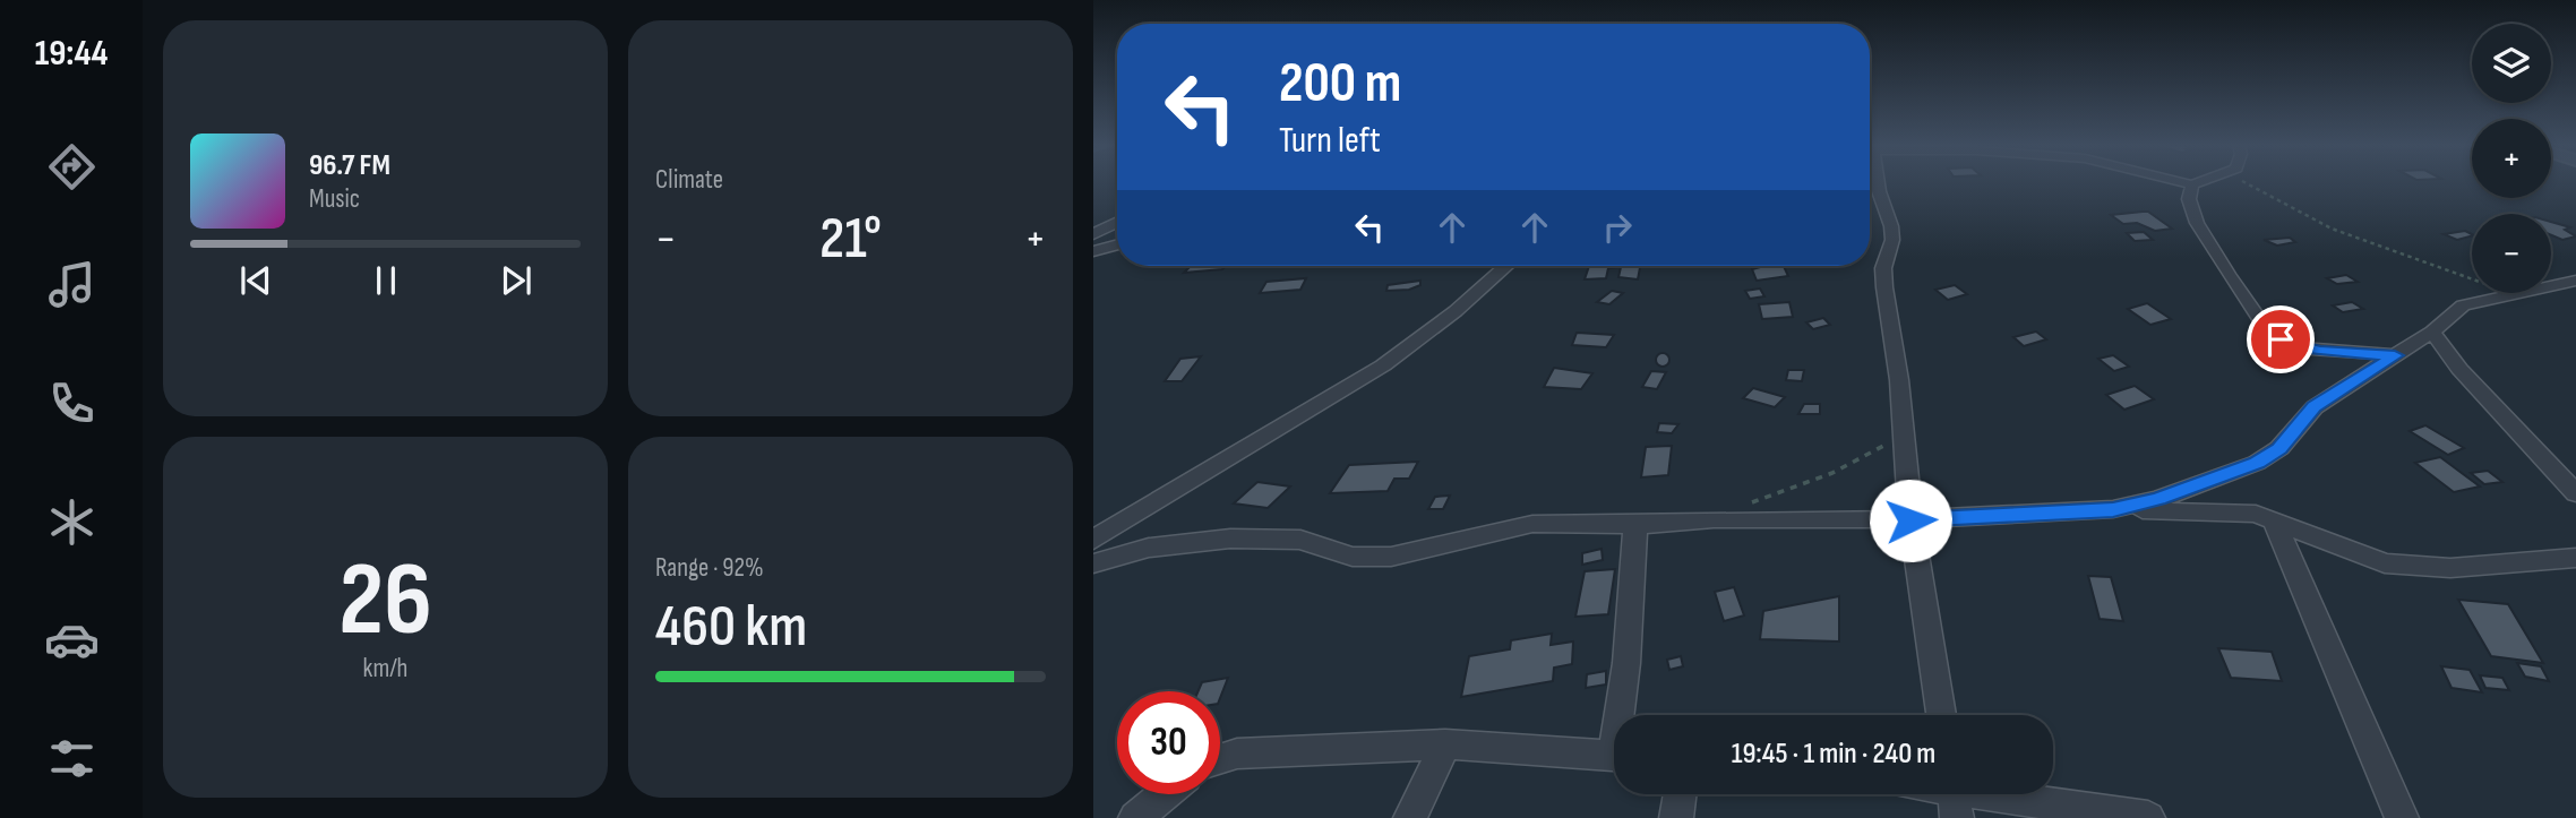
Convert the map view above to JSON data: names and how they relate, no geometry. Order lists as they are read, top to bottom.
{
  "page": {
    "tabs": "19:44",
    "tile": [
      "Climate",
      ["26", "km/h"],
      ["Range · 92%", "460 km"]
    ],
    "map_buttons": ["+", "−"],
    "turn": ["200 m", "Turn left"],
    "song": ["96.7 FM", "Music"],
    "heat": ["−", "21°", "+"],
    "limit": "30",
    "trip": "19:45 · 1 min · 240 m"
  }
}
